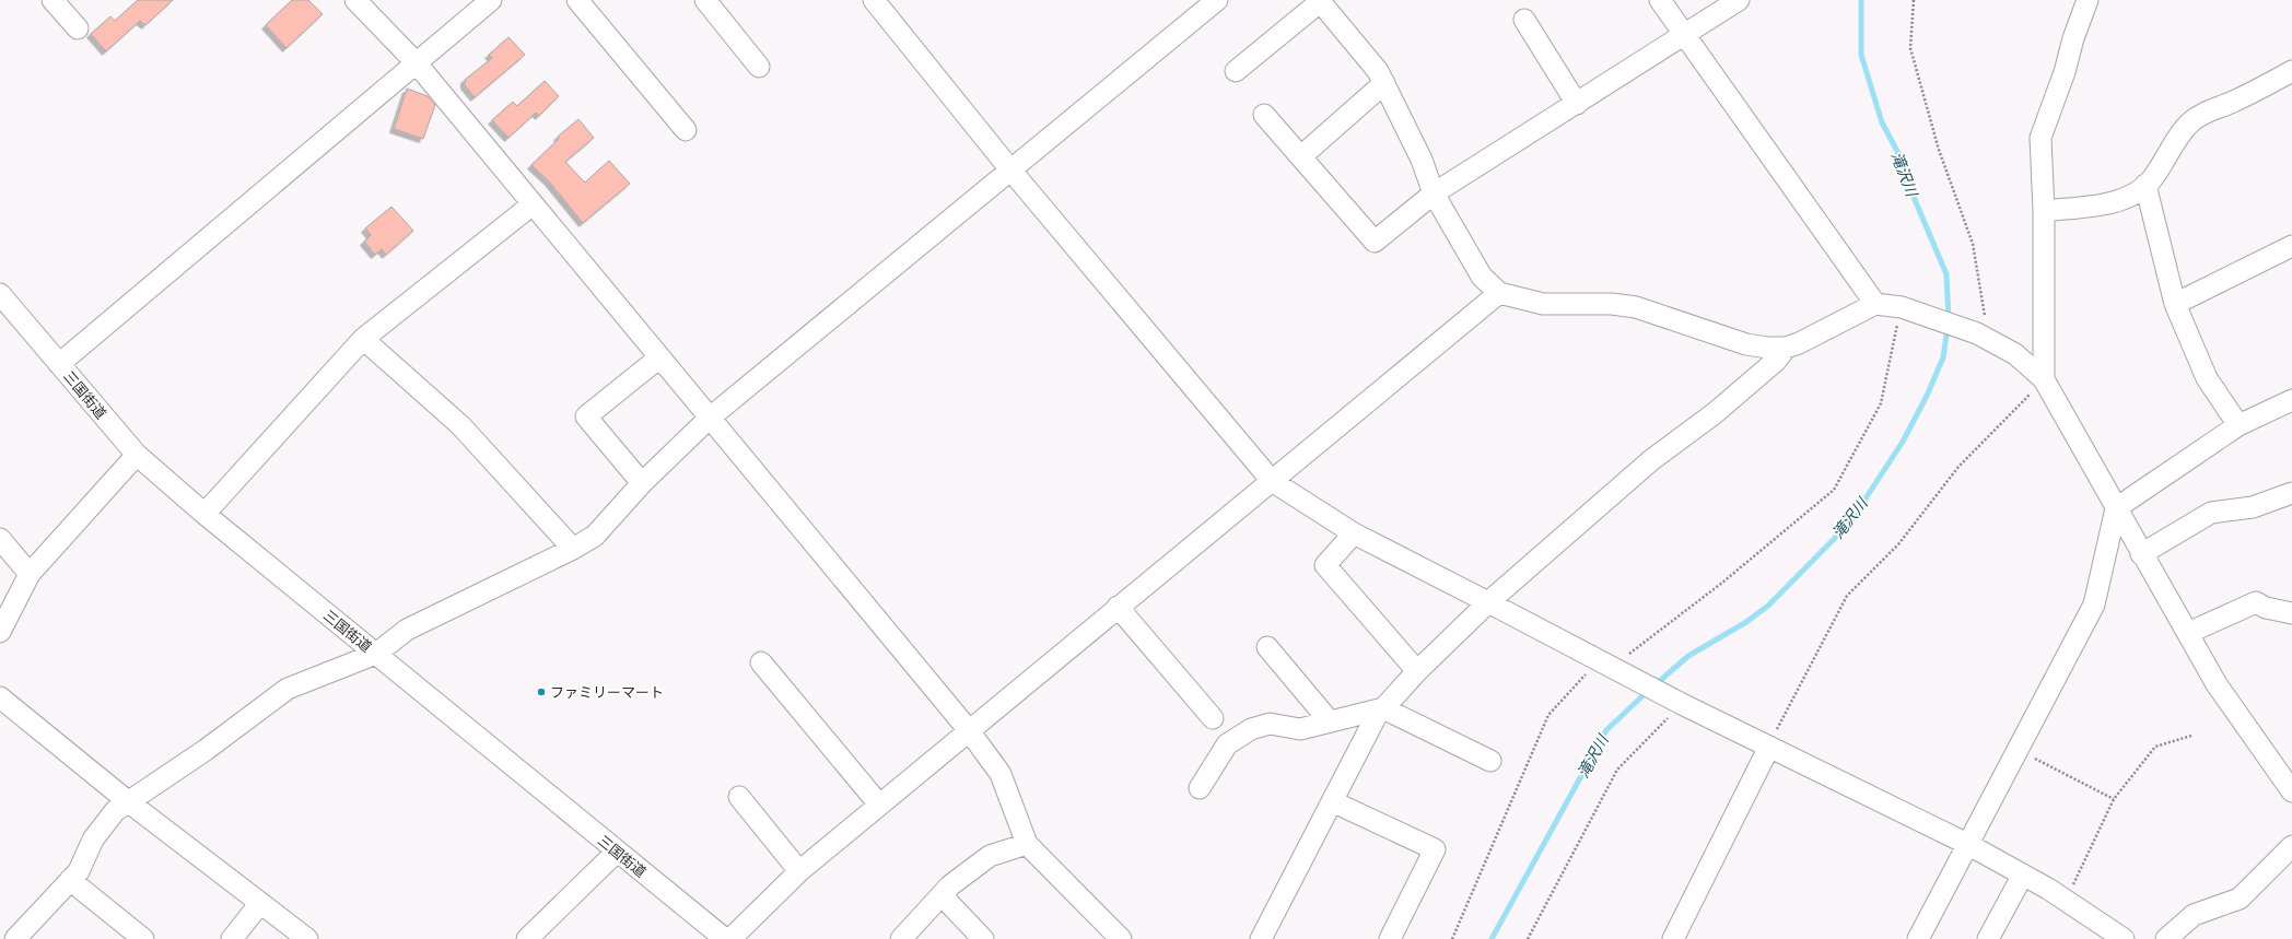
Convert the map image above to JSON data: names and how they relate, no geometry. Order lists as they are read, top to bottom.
{
  "streets": {
    "street": ["三国街道"]
  },
  "water": ["滝沢川"],
  "places": ["ファミリーマート"]
}
